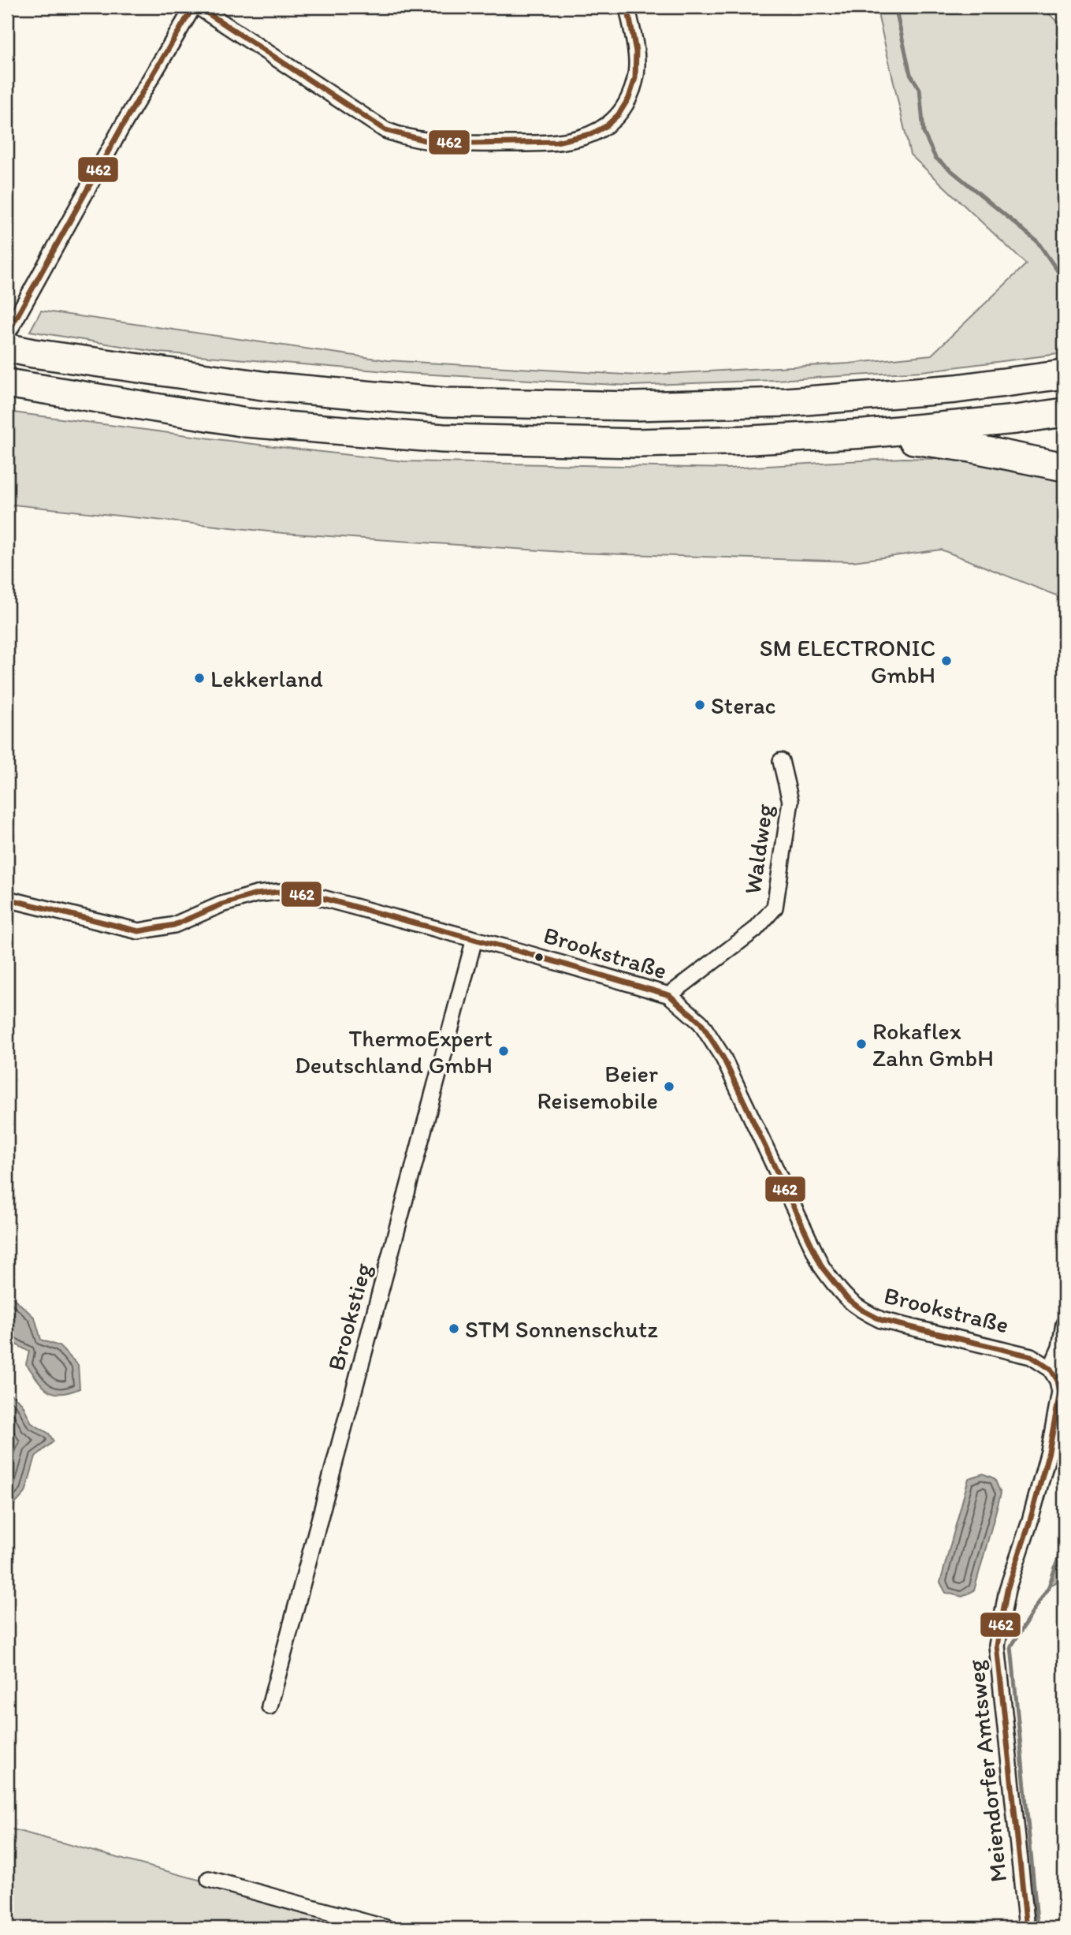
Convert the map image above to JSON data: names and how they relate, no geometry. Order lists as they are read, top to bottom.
{
  "streets": {
    "street": [
      "Waldweg",
      "Brookstraße",
      "Brookstieg",
      "Meiendorfer Amtsweg"
    ]
  },
  "crossings": [
    ["Waldweg", "Brookstraße"],
    ["Brookstraße", "Brookstieg"],
    ["Brookstraße", "Meiendorfer Amtsweg"]
  ],
  "places": [
    "SM ELECTRONIC GmbH",
    "Lekkerland",
    "Sterac",
    "Rokaflex Zahn GmbH",
    "ThermoExpert Deutschland GmbH",
    "Beier Reisemobile",
    "STM Sonnenschutz"
  ],
  "lines": ["transit line 462"]
}
